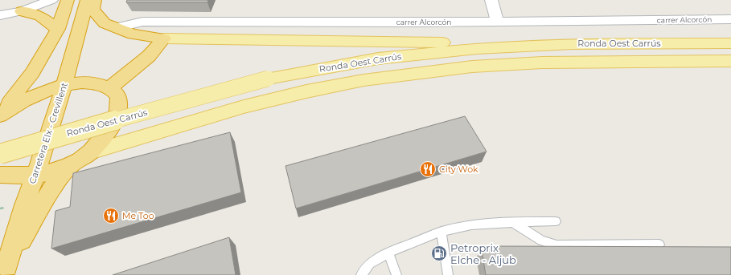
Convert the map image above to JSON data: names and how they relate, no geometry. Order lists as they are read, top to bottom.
{
  "streets": {
    "highway": ["Carretera Elx - Crevillent"],
    "main road": ["Ronda Oest Carrús"],
    "street": ["carrer Alcorcón"]
  },
  "places": {
    "restaurant": ["City Wok", "Me Too"],
    "fuel station": ["Petroprix Elche - Aljub"]
  }
}
